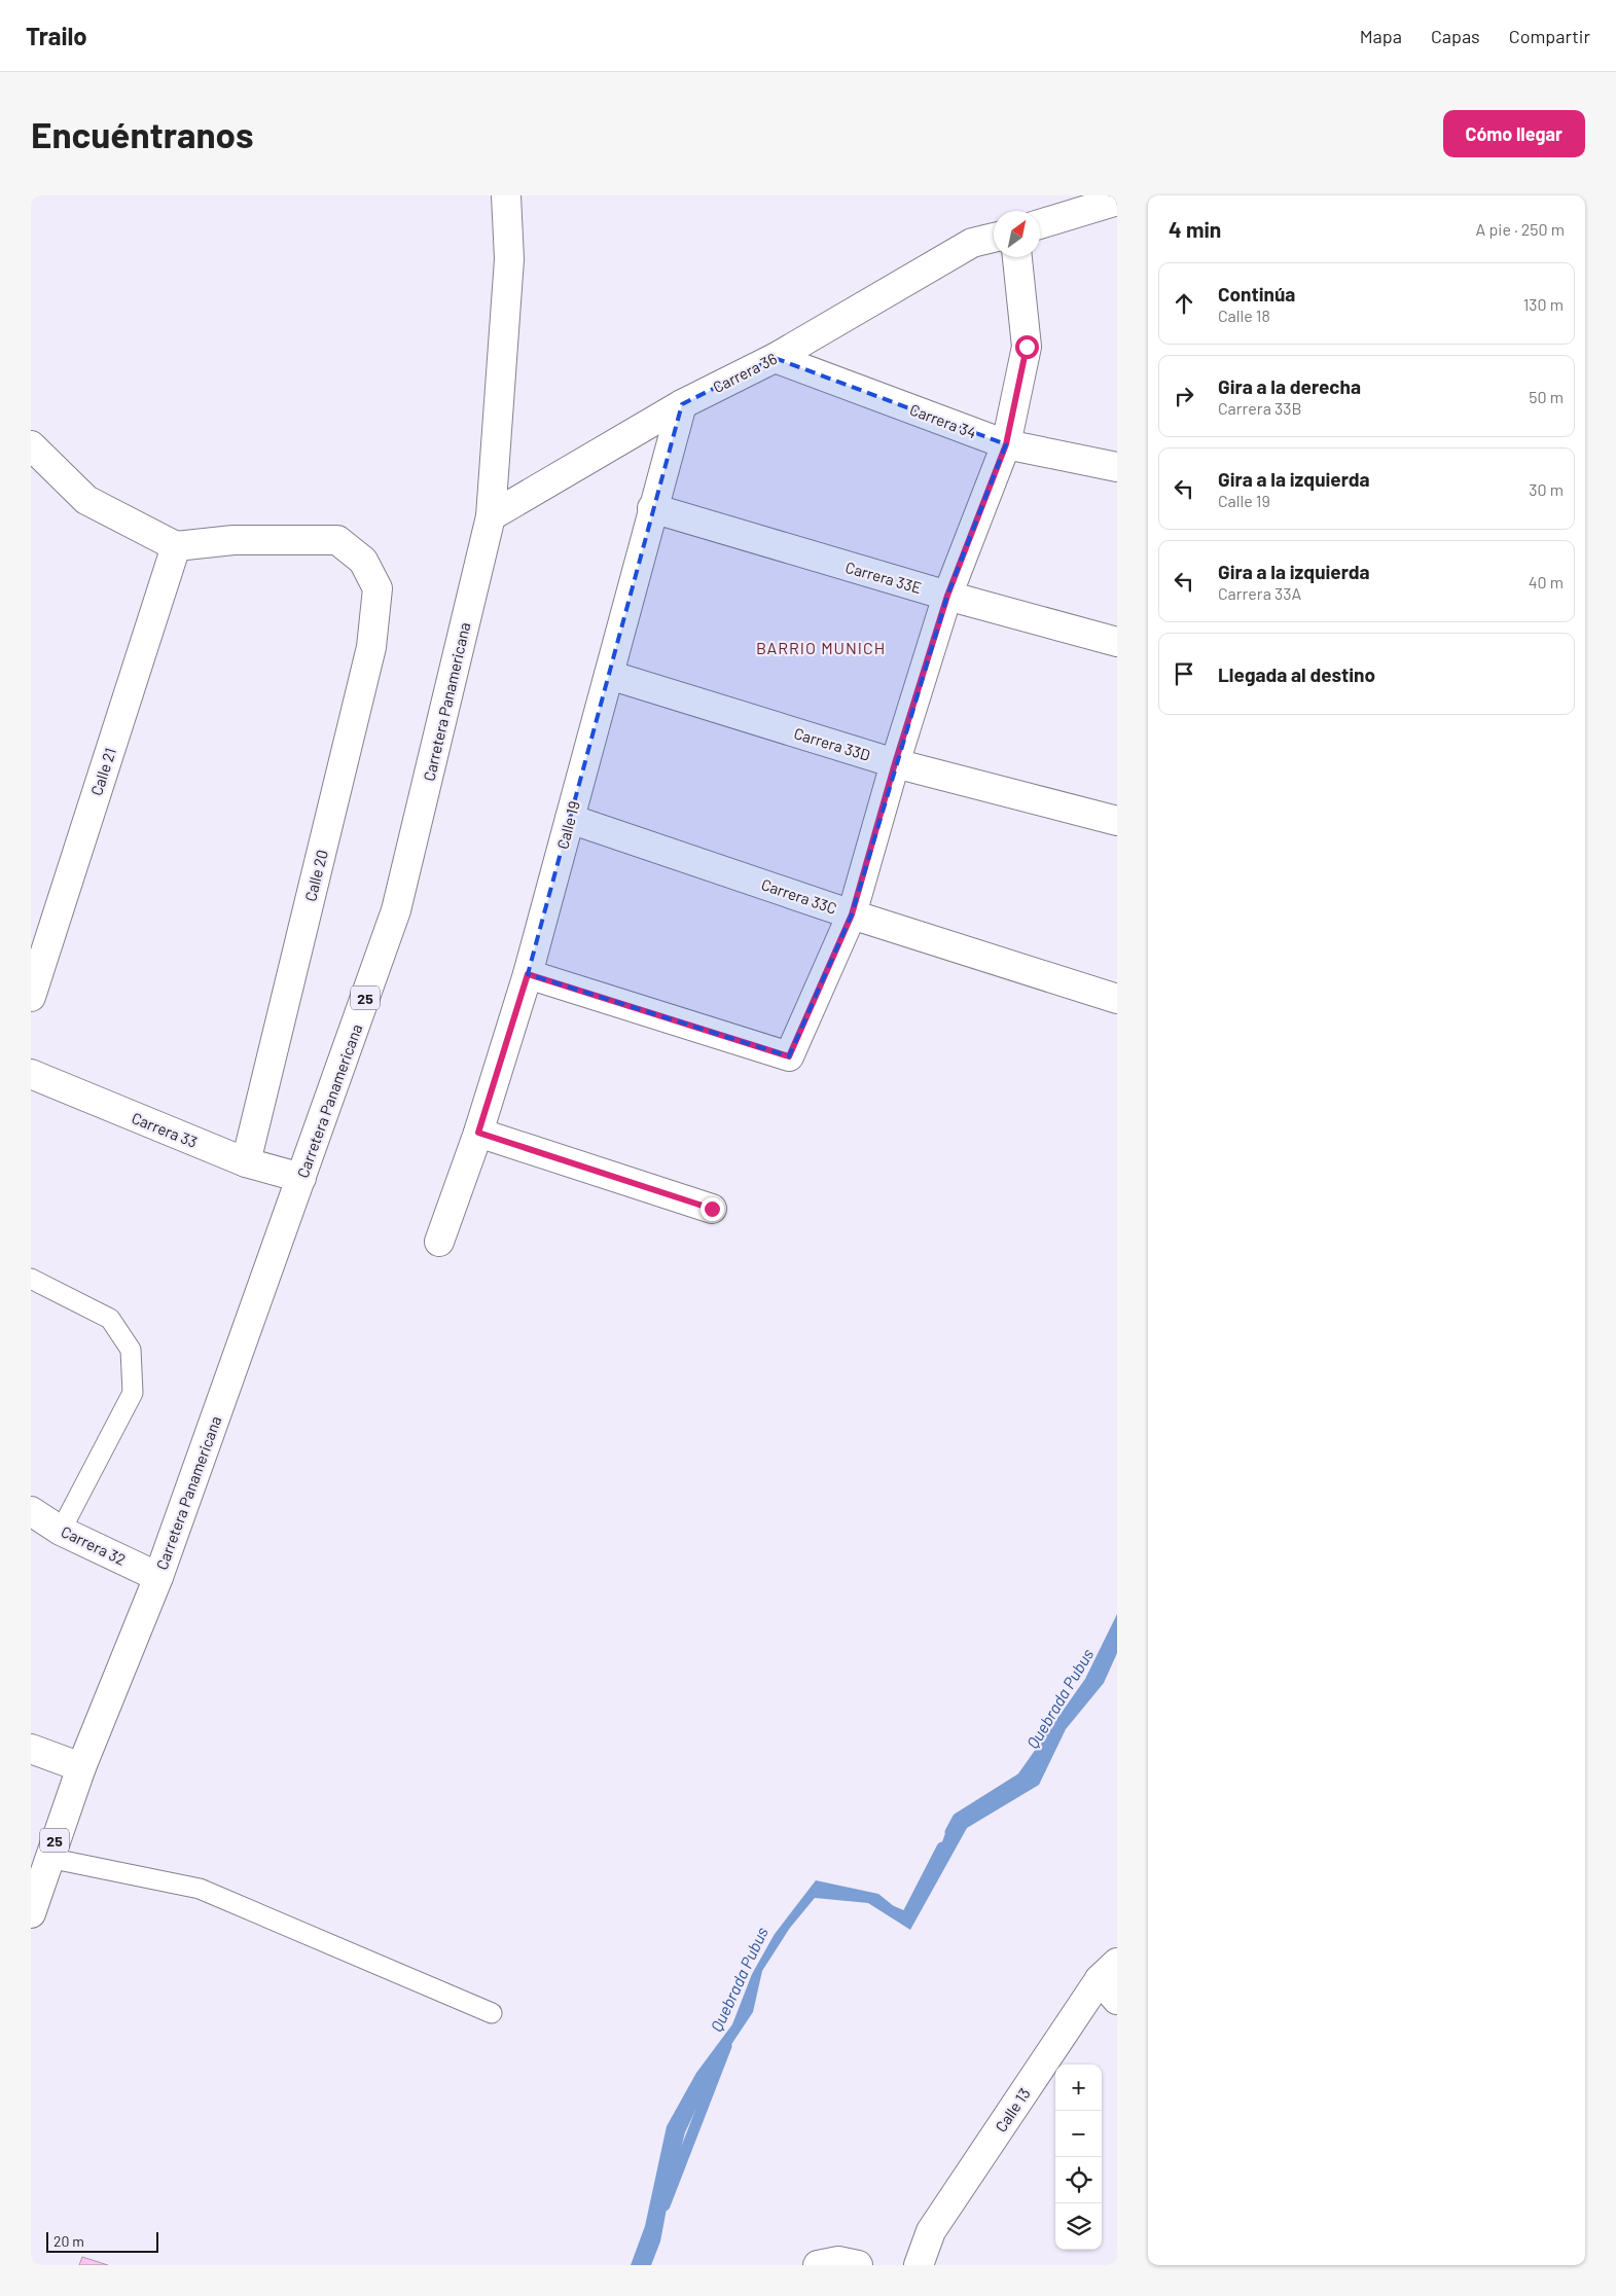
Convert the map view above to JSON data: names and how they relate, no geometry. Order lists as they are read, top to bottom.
{
  "streets": {
    "main road": [
      "Carrera 36",
      "Carrera 34",
      "Carrera 33E",
      "Carretera Panamericana",
      "Carrera 33D",
      "Calle 21",
      "Calle 19",
      "Calle 20",
      "Carrera 33C",
      "25",
      "Carrera 33",
      "Carrera 32",
      "Calle 13"
    ]
  },
  "crossings": [
    ["Carrera 36", "Carrera 34"],
    ["Carrera 36", "Carretera Panamericana"],
    ["Carrera 36", "Calle 19"],
    ["Carrera 33E", "Calle 19"],
    ["Carretera Panamericana", "Carrera 33"],
    ["Carretera Panamericana", "Carrera 32"],
    ["Carrera 33D", "Calle 19"],
    ["Calle 21", "Calle 20"],
    ["Calle 19", "Carrera 33C"],
    ["Calle 20", "Carrera 33"]
  ],
  "districts": ["BARRIO MUNICH"],
  "water": ["Quebrada Pubus"],
  "scale_bar": "20 m",
  "north": "top right",
  "page": {
    "header": "Trailo",
    "nav": ["Mapa", "Capas", "Compartir"],
    "buttons": "Cómo llegar",
    "title": "Encuéntranos",
    "heading": ["4 min", "A pie · 250 m"],
    "list": [
      ["Continúa", "Calle 18", "130 m"],
      ["Gira a la derecha", "Carrera 33B", "50 m"],
      ["Gira a la izquierda", "Calle 19", "30 m"],
      ["Gira a la izquierda", "Carrera 33A", "40 m"],
      "Llegada al destino"
    ],
    "map_buttons": ["+", "−"],
    "scale": "20 m"
  }
}
